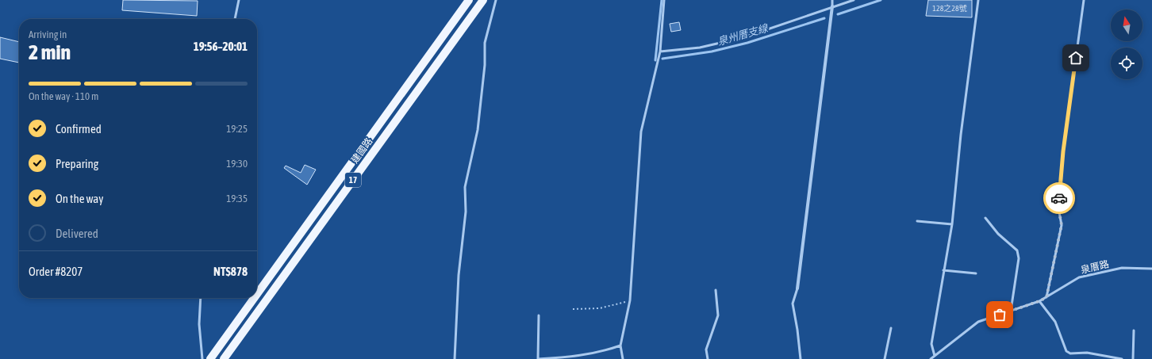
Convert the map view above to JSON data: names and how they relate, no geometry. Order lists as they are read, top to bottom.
{
  "streets": {
    "main road": ["建國路", "17"],
    "lane": ["泉厝路"]
  },
  "water": ["泉州厝支線"],
  "house_numbers": ["128之28號"],
  "north": "top",
  "page": {
    "heading": ["2 min", "Arriving in", "19:56–20:01"],
    "panel": ["Order #8207", "NT$878"],
    "bar": "On the way · 110 m",
    "list": [
      ["Confirmed", "19:25"],
      ["Preparing", "19:30"],
      ["On the way", "19:35"],
      "Delivered"
    ]
  }
}
